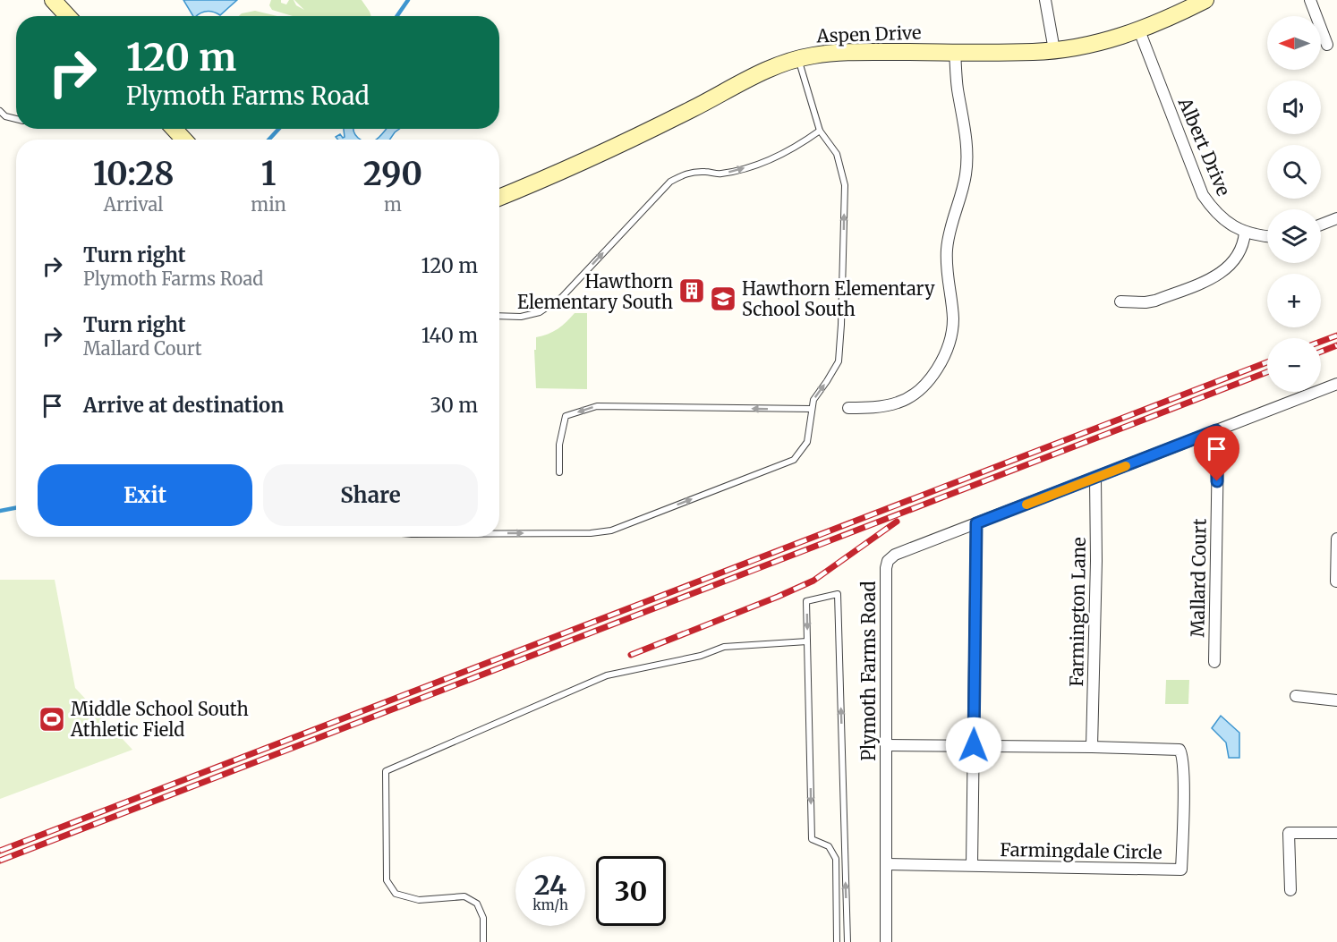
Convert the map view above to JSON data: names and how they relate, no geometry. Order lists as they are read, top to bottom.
{
  "streets": {
    "street": [
      "Aspen Drive",
      "Albert Drive",
      "Mallard Court",
      "Farmington Lane",
      "Plymoth Farms Road",
      "Farmingdale Circle"
    ]
  },
  "crossings": [
    ["Aspen Drive", "Albert Drive"],
    ["Mallard Court", "Plymoth Farms Road"],
    ["Farmington Lane", "Plymoth Farms Road"],
    ["Farmington Lane", "Farmingdale Circle"],
    ["Plymoth Farms Road", "Farmingdale Circle"]
  ],
  "places": {
    "building": ["Hawthorn Elementary South"],
    "school or university": ["Hawthorn Elementary School South"],
    "sports": ["Middle School South Athletic Field"]
  },
  "north": "left",
  "page": {
    "map_buttons": ["+", "−"],
    "turn": ["120 m", "Plymoth Farms Road"],
    "eta": [
      "10:28",
      "Arrival",
      "1",
      "min",
      "290",
      "m"
    ],
    "list": [
      {
        "name": "Turn right",
        "note": "Plymoth Farms Road",
        "value": "120 m"
      },
      {
        "name": "Turn right",
        "note": "Mallard Court",
        "value": "140 m"
      },
      {
        "name": "Arrive at destination",
        "value": "30 m"
      }
    ],
    "buttons": ["Exit", "Share"],
    "speed": "24 km/h",
    "limit": "30"
  }
}
